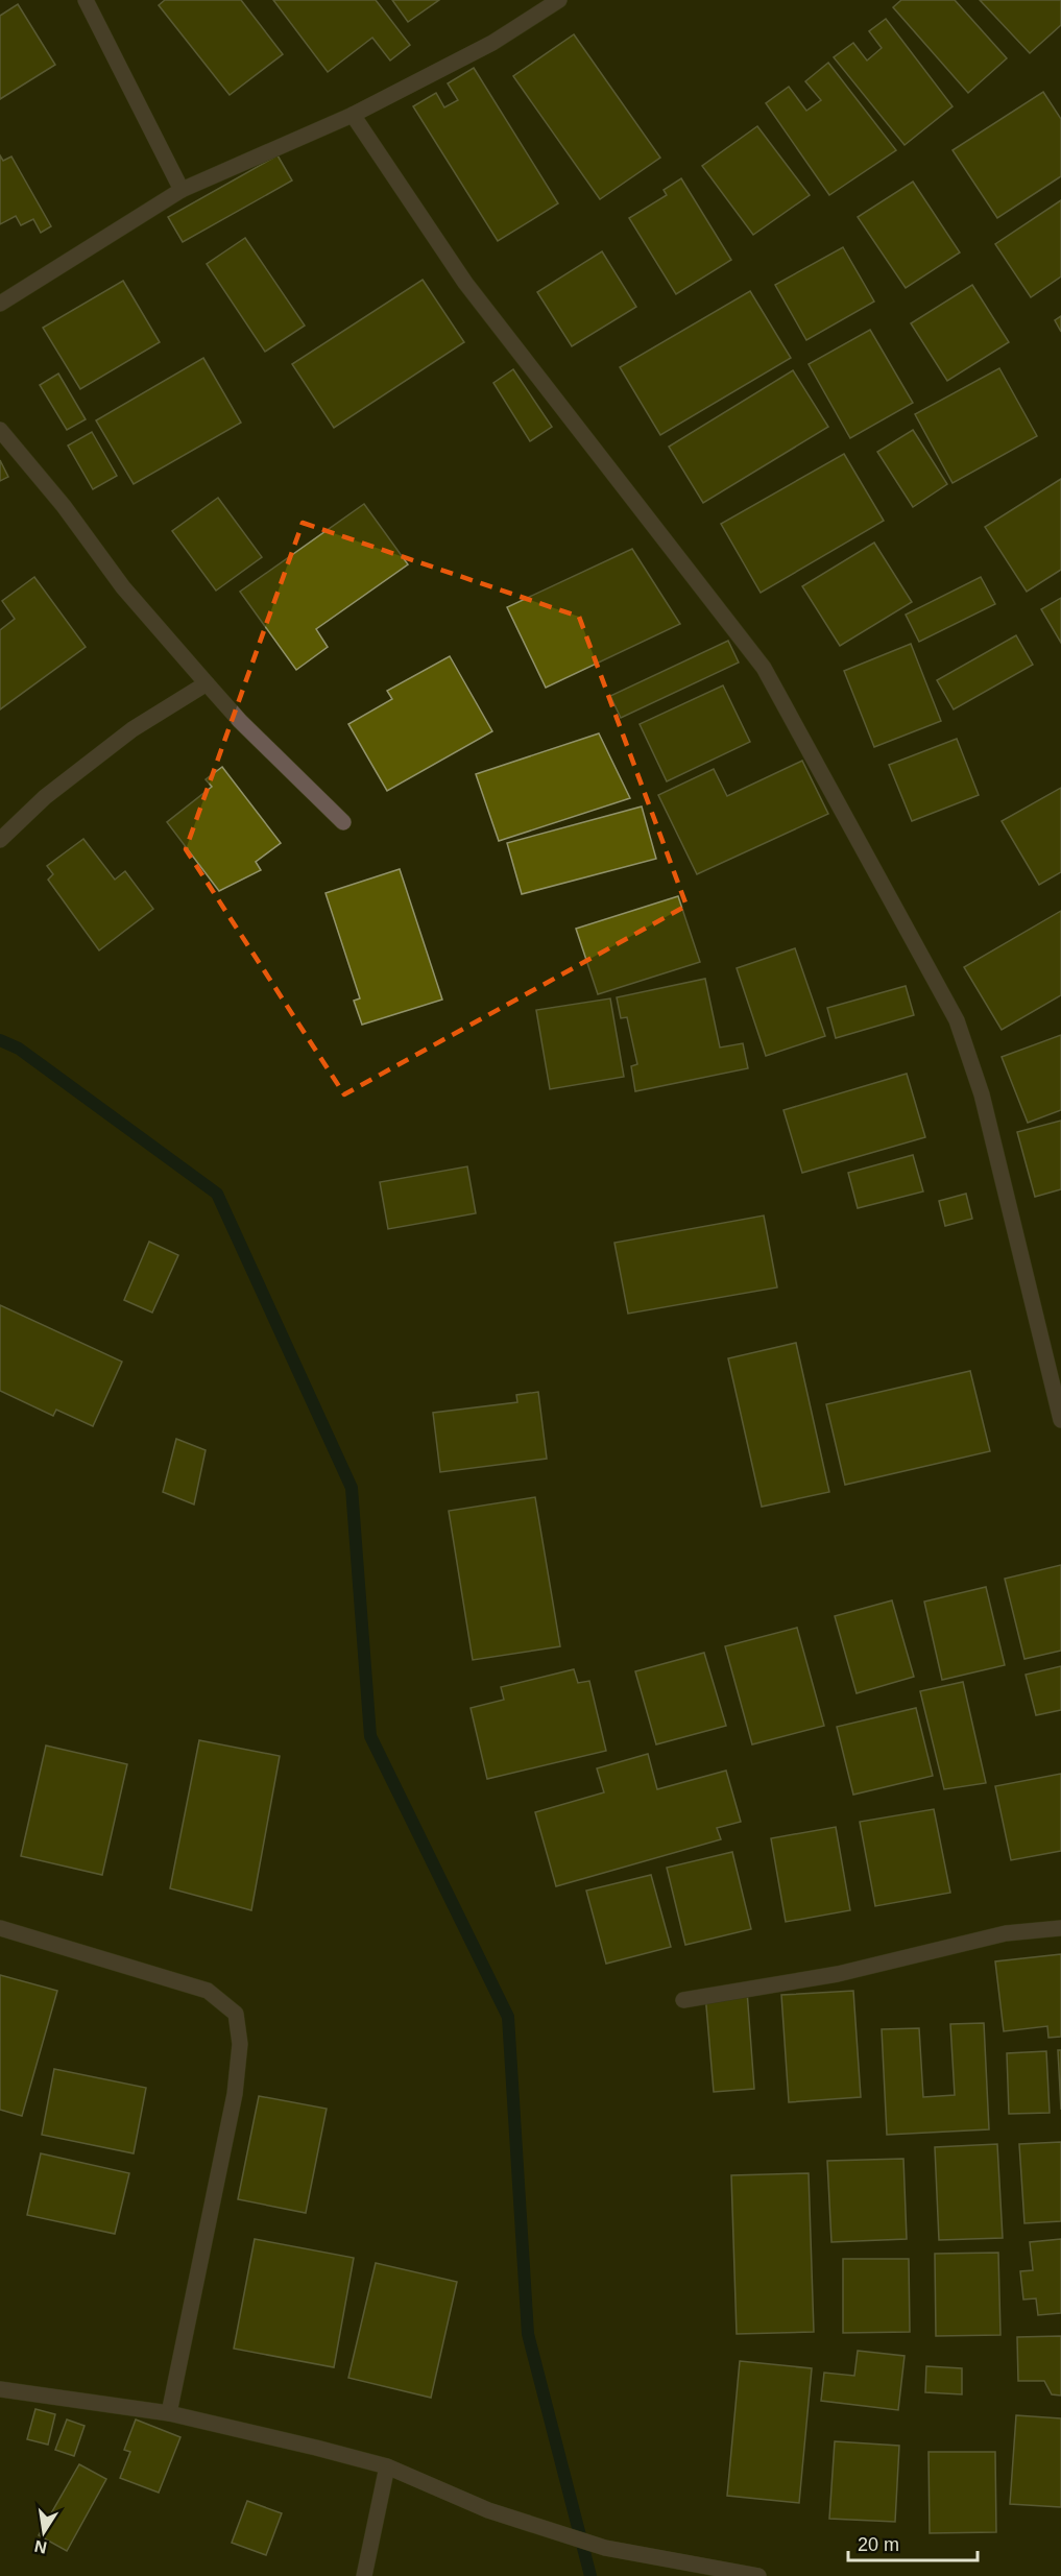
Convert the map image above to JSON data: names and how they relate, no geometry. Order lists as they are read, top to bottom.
{
  "scale_bar": "20 m",
  "north": "bottom"
}
